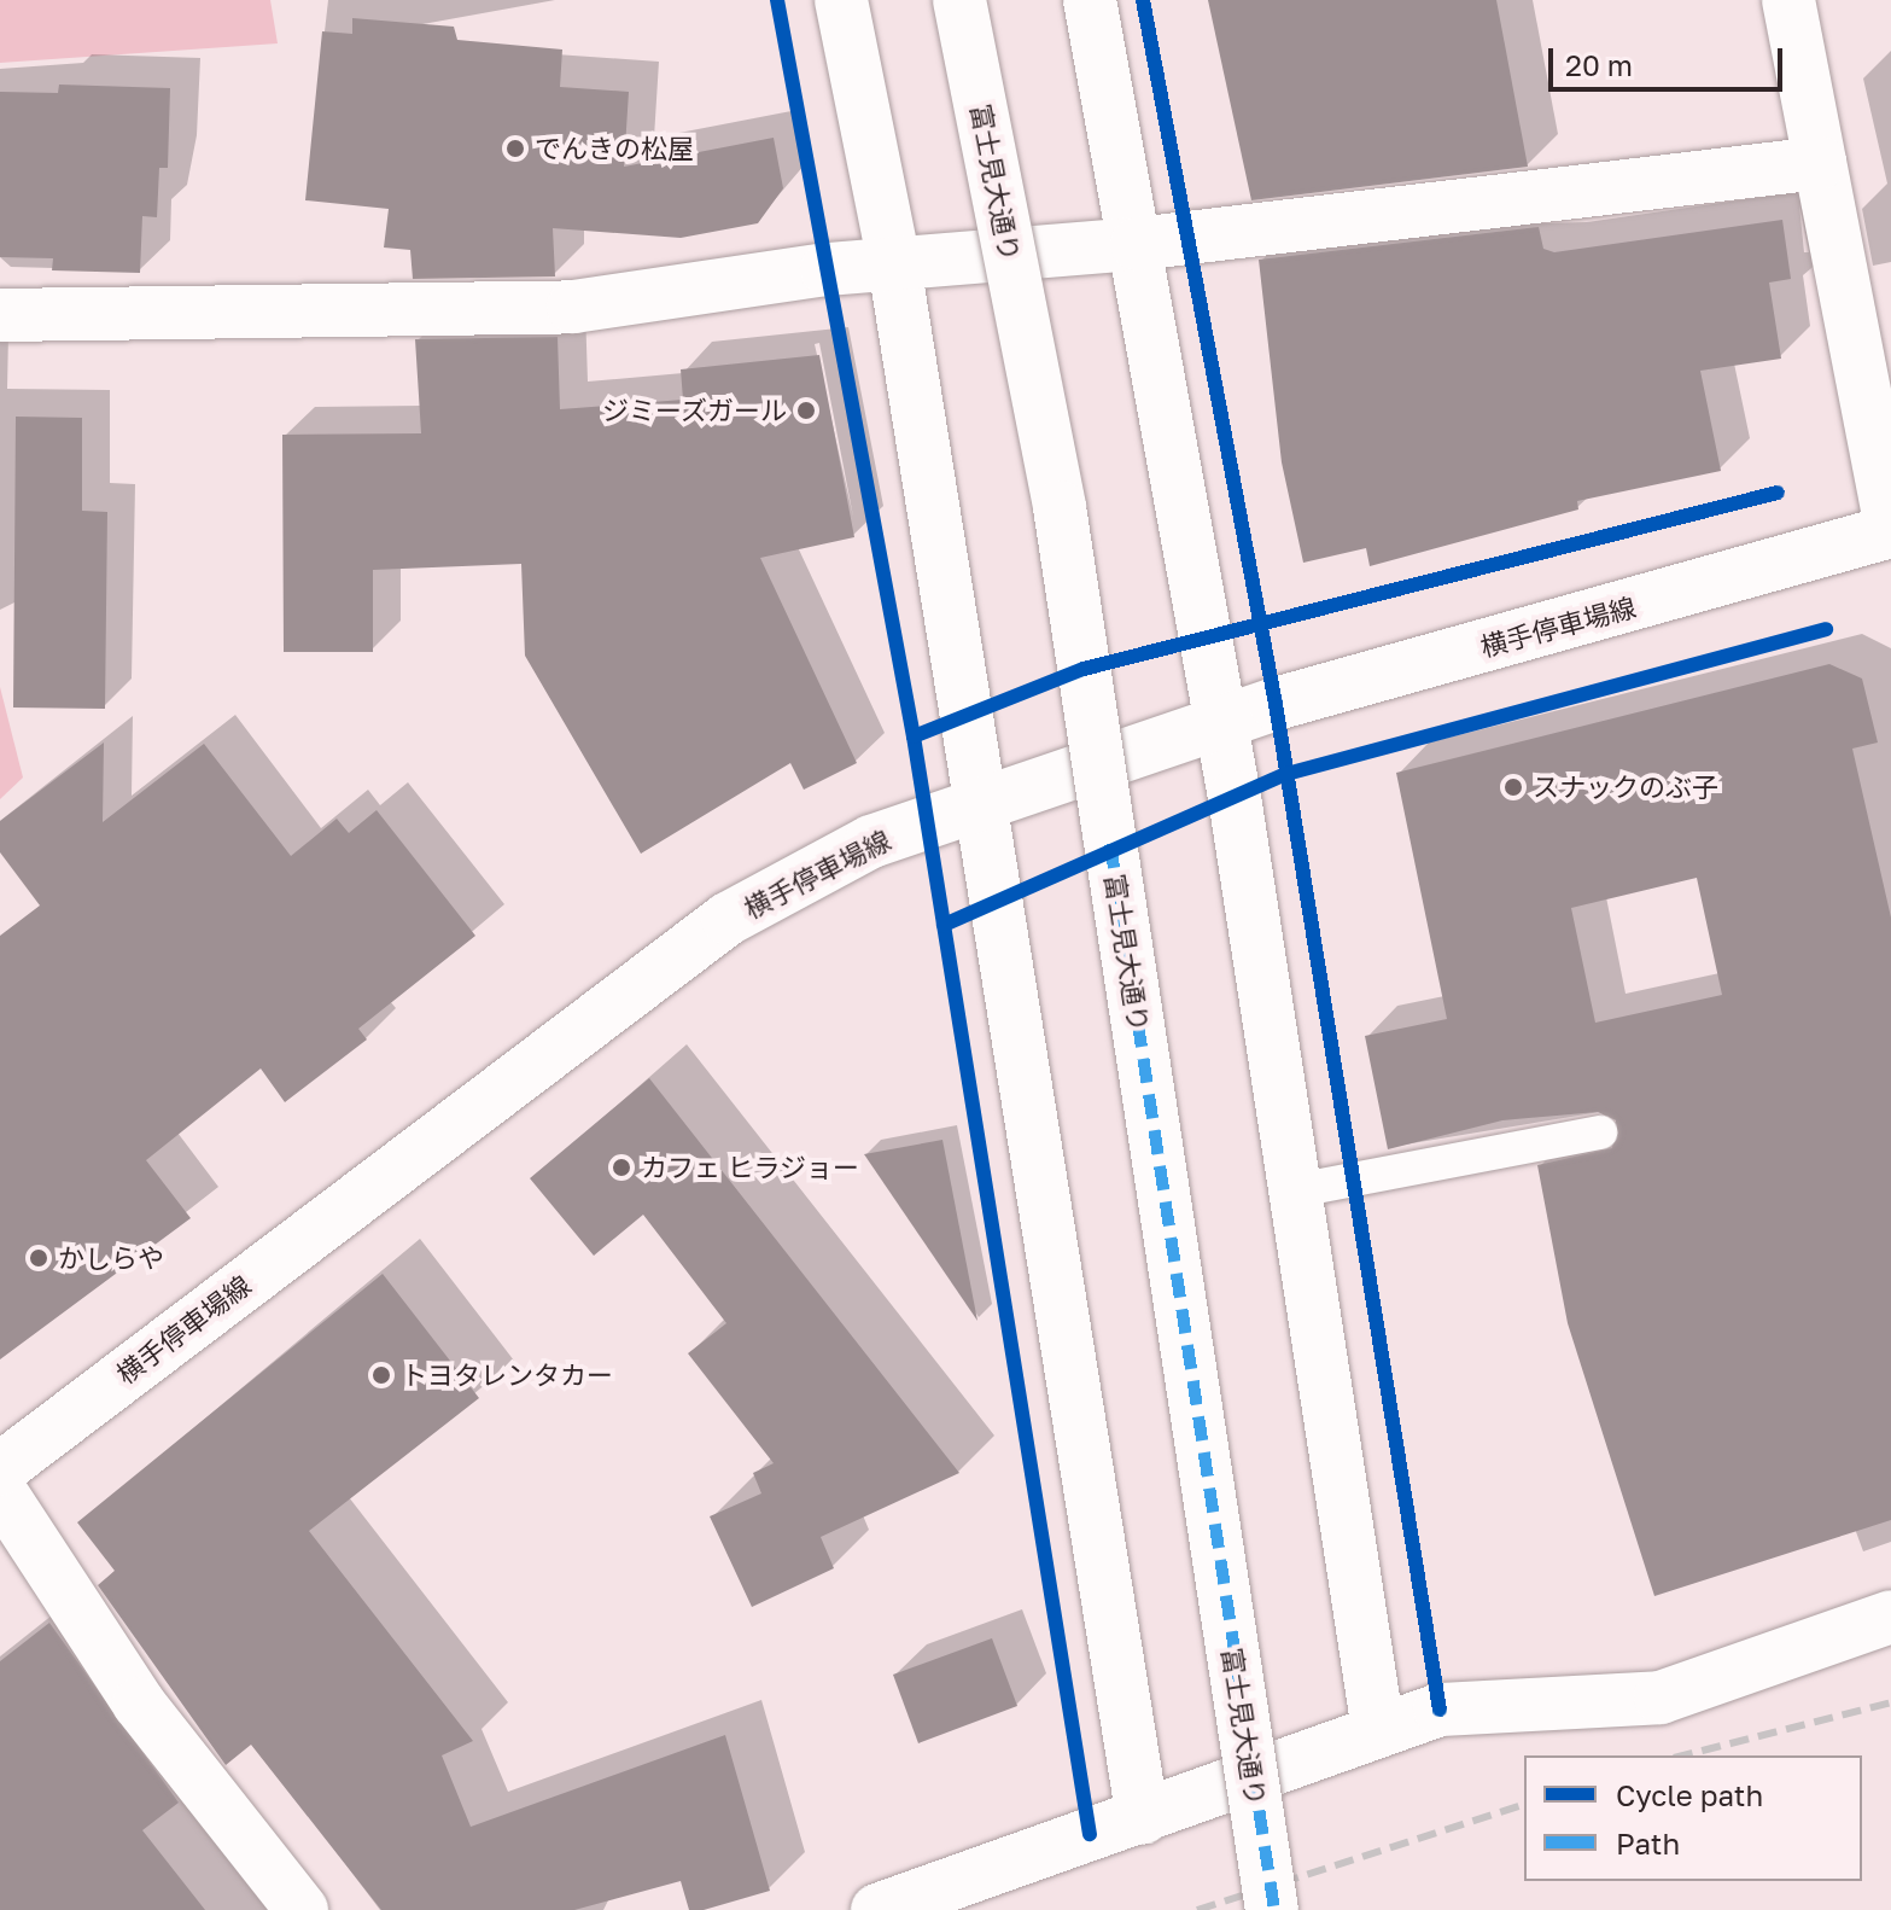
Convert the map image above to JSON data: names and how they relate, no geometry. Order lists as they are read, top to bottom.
{
  "streets": {
    "street": ["富士見大通り", "横手停車場線"]
  },
  "places": [
    "でんきの松屋",
    "ジミーズガール",
    "スナックのぶ子",
    "カフェ ヒラジョー",
    "かしらや",
    "トヨタレンタカー"
  ],
  "legend": ["Cycle path", "Path"],
  "scale_bar": "20 m"
}
